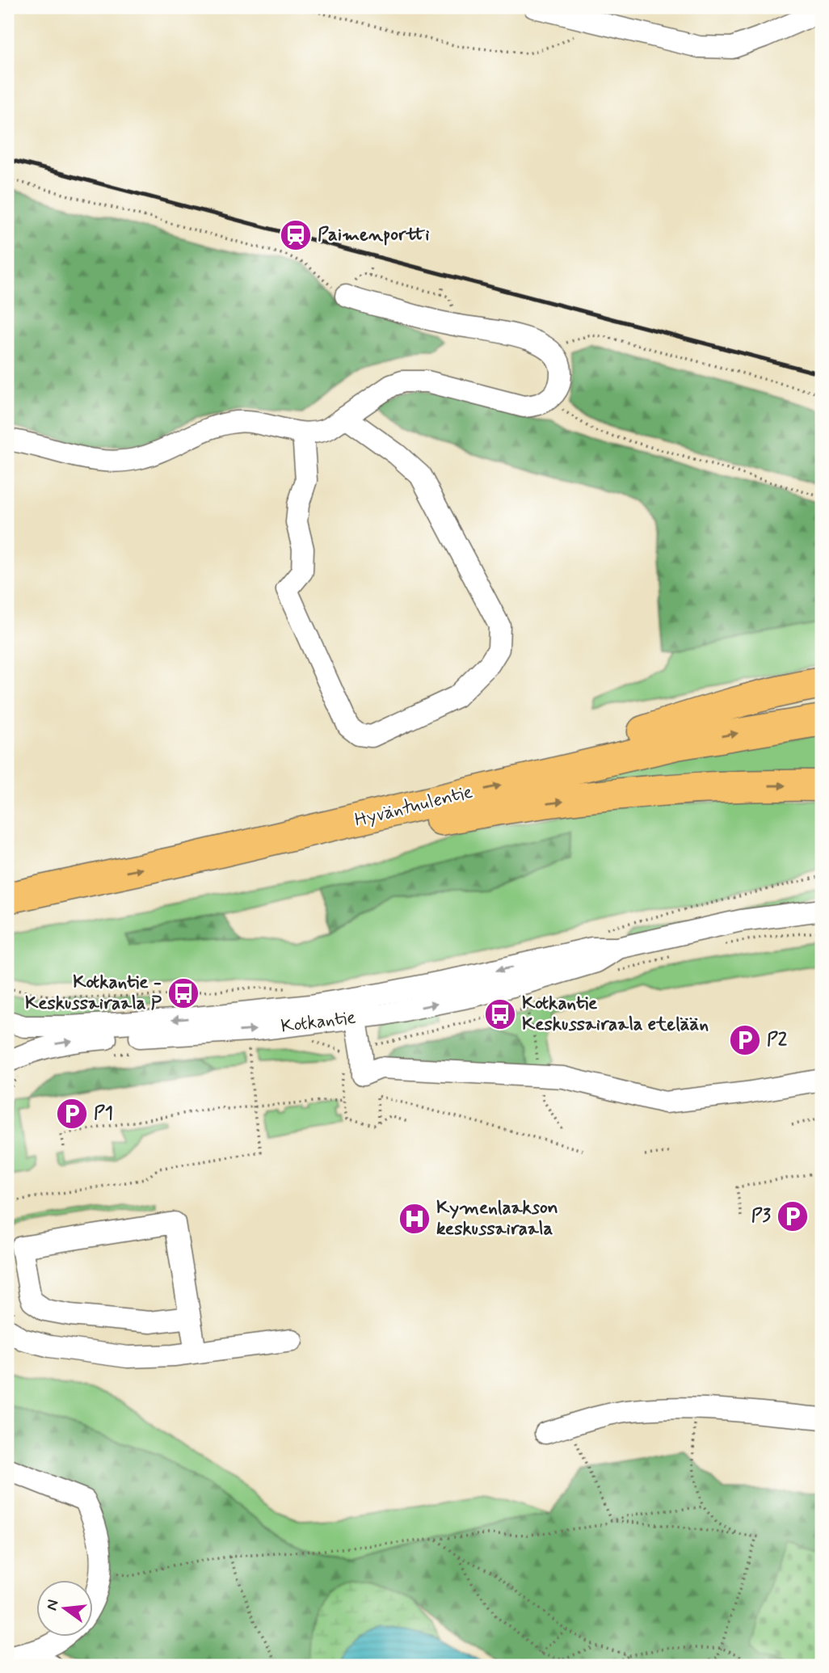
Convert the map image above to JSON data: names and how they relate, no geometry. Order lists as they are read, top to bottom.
{
  "streets": {
    "highway": ["Hyväntuulentie"],
    "street": ["Kotkantie"]
  },
  "places": {
    "station": ["Paimenportti"],
    "bus stop": ["Kotkantie - Keskussairaala P", "Kotkantie Keskussairaala etelään"],
    "parking": ["P2", "P1", "P3"],
    "hospital": ["Kymenlaakson keskussairaala"]
  },
  "north": "left"
}
